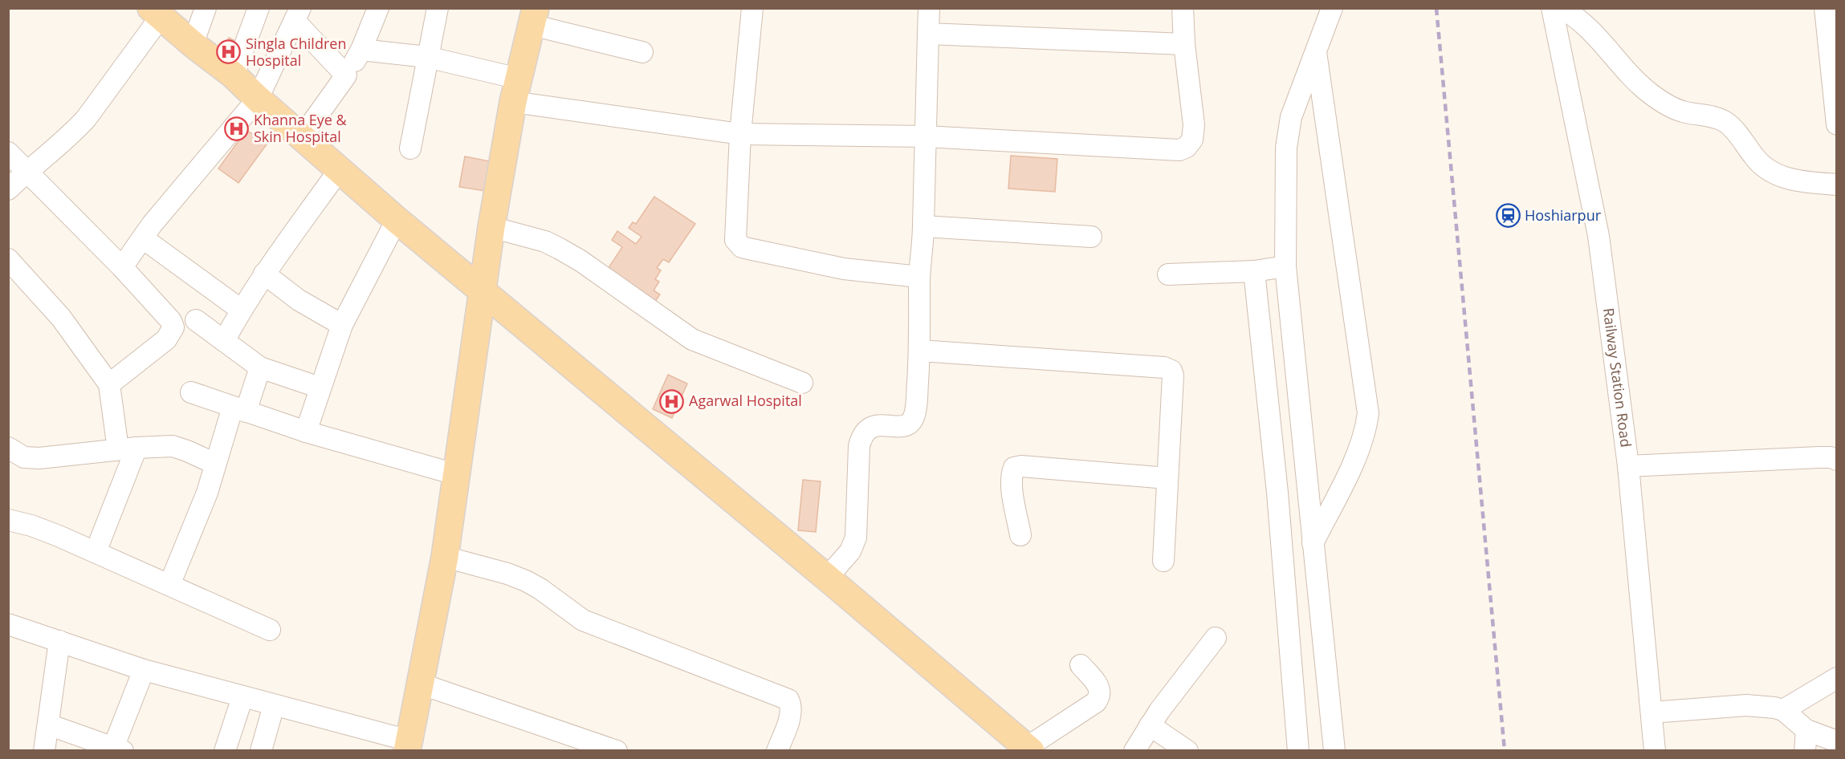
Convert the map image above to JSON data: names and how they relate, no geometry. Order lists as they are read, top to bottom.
{
  "streets": {
    "street": ["Railway Station Road"]
  },
  "places": {
    "hospital": ["Singla Children Hospital", "Khanna Eye & Skin Hospital", "Agarwal Hospital"],
    "station": ["Hoshiarpur"]
  }
}
